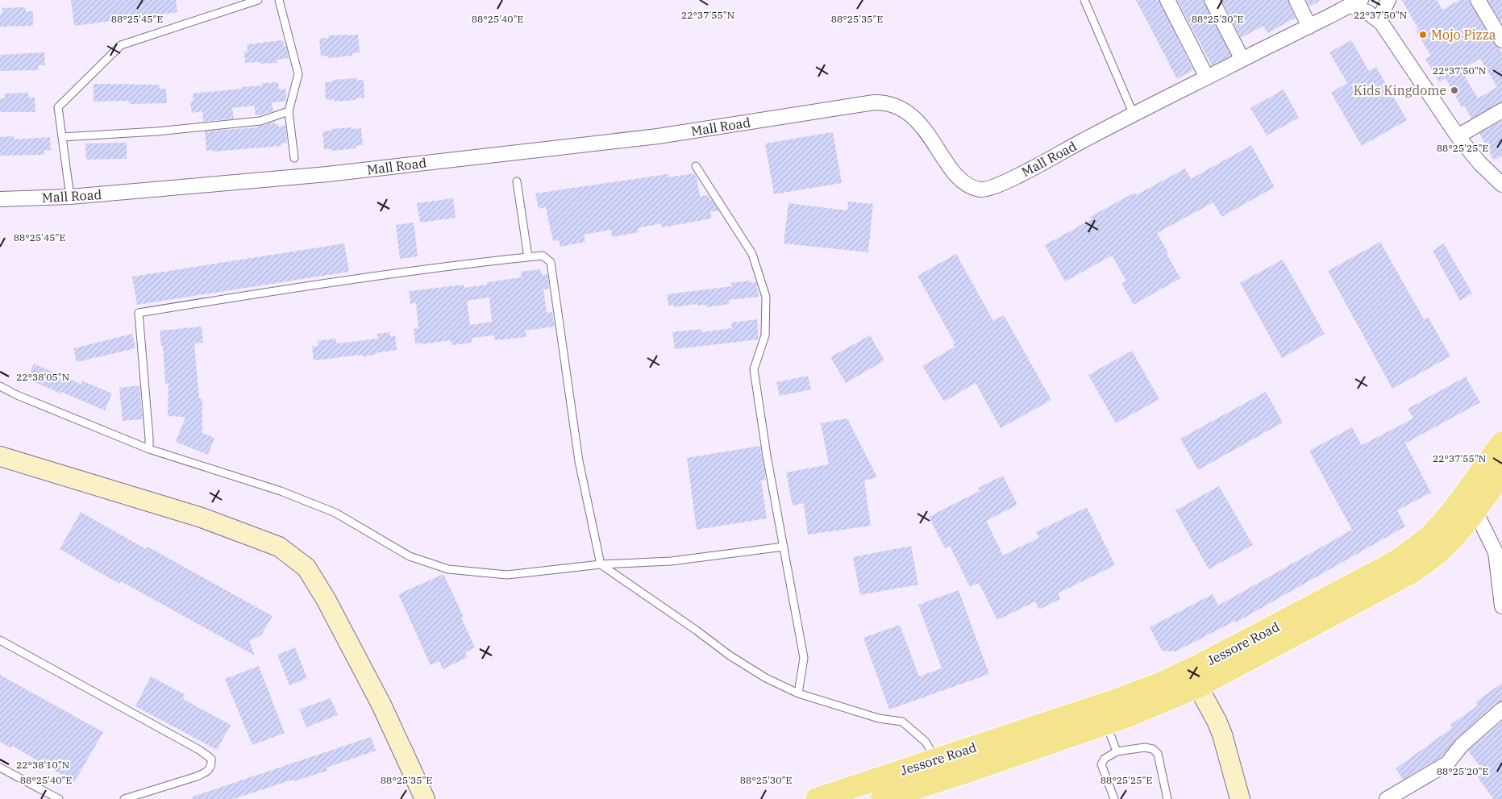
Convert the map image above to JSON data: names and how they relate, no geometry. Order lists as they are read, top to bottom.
{
  "streets": {
    "main road": ["Jessore Road"],
    "street": ["Mall Road"]
  },
  "places": ["Mojo Pizza", "Kids Kingdome"],
  "coordinates": [
    "22°37'50\"N",
    "22°37'55\"N",
    "88°25'40\"E",
    "88°25'35\"E",
    "88°25'30\"E",
    "88°25'45\"E",
    "88°25'25\"E",
    "22°38'05\"N",
    "22°38'10\"N",
    "88°25'20\"E"
  ]
}
